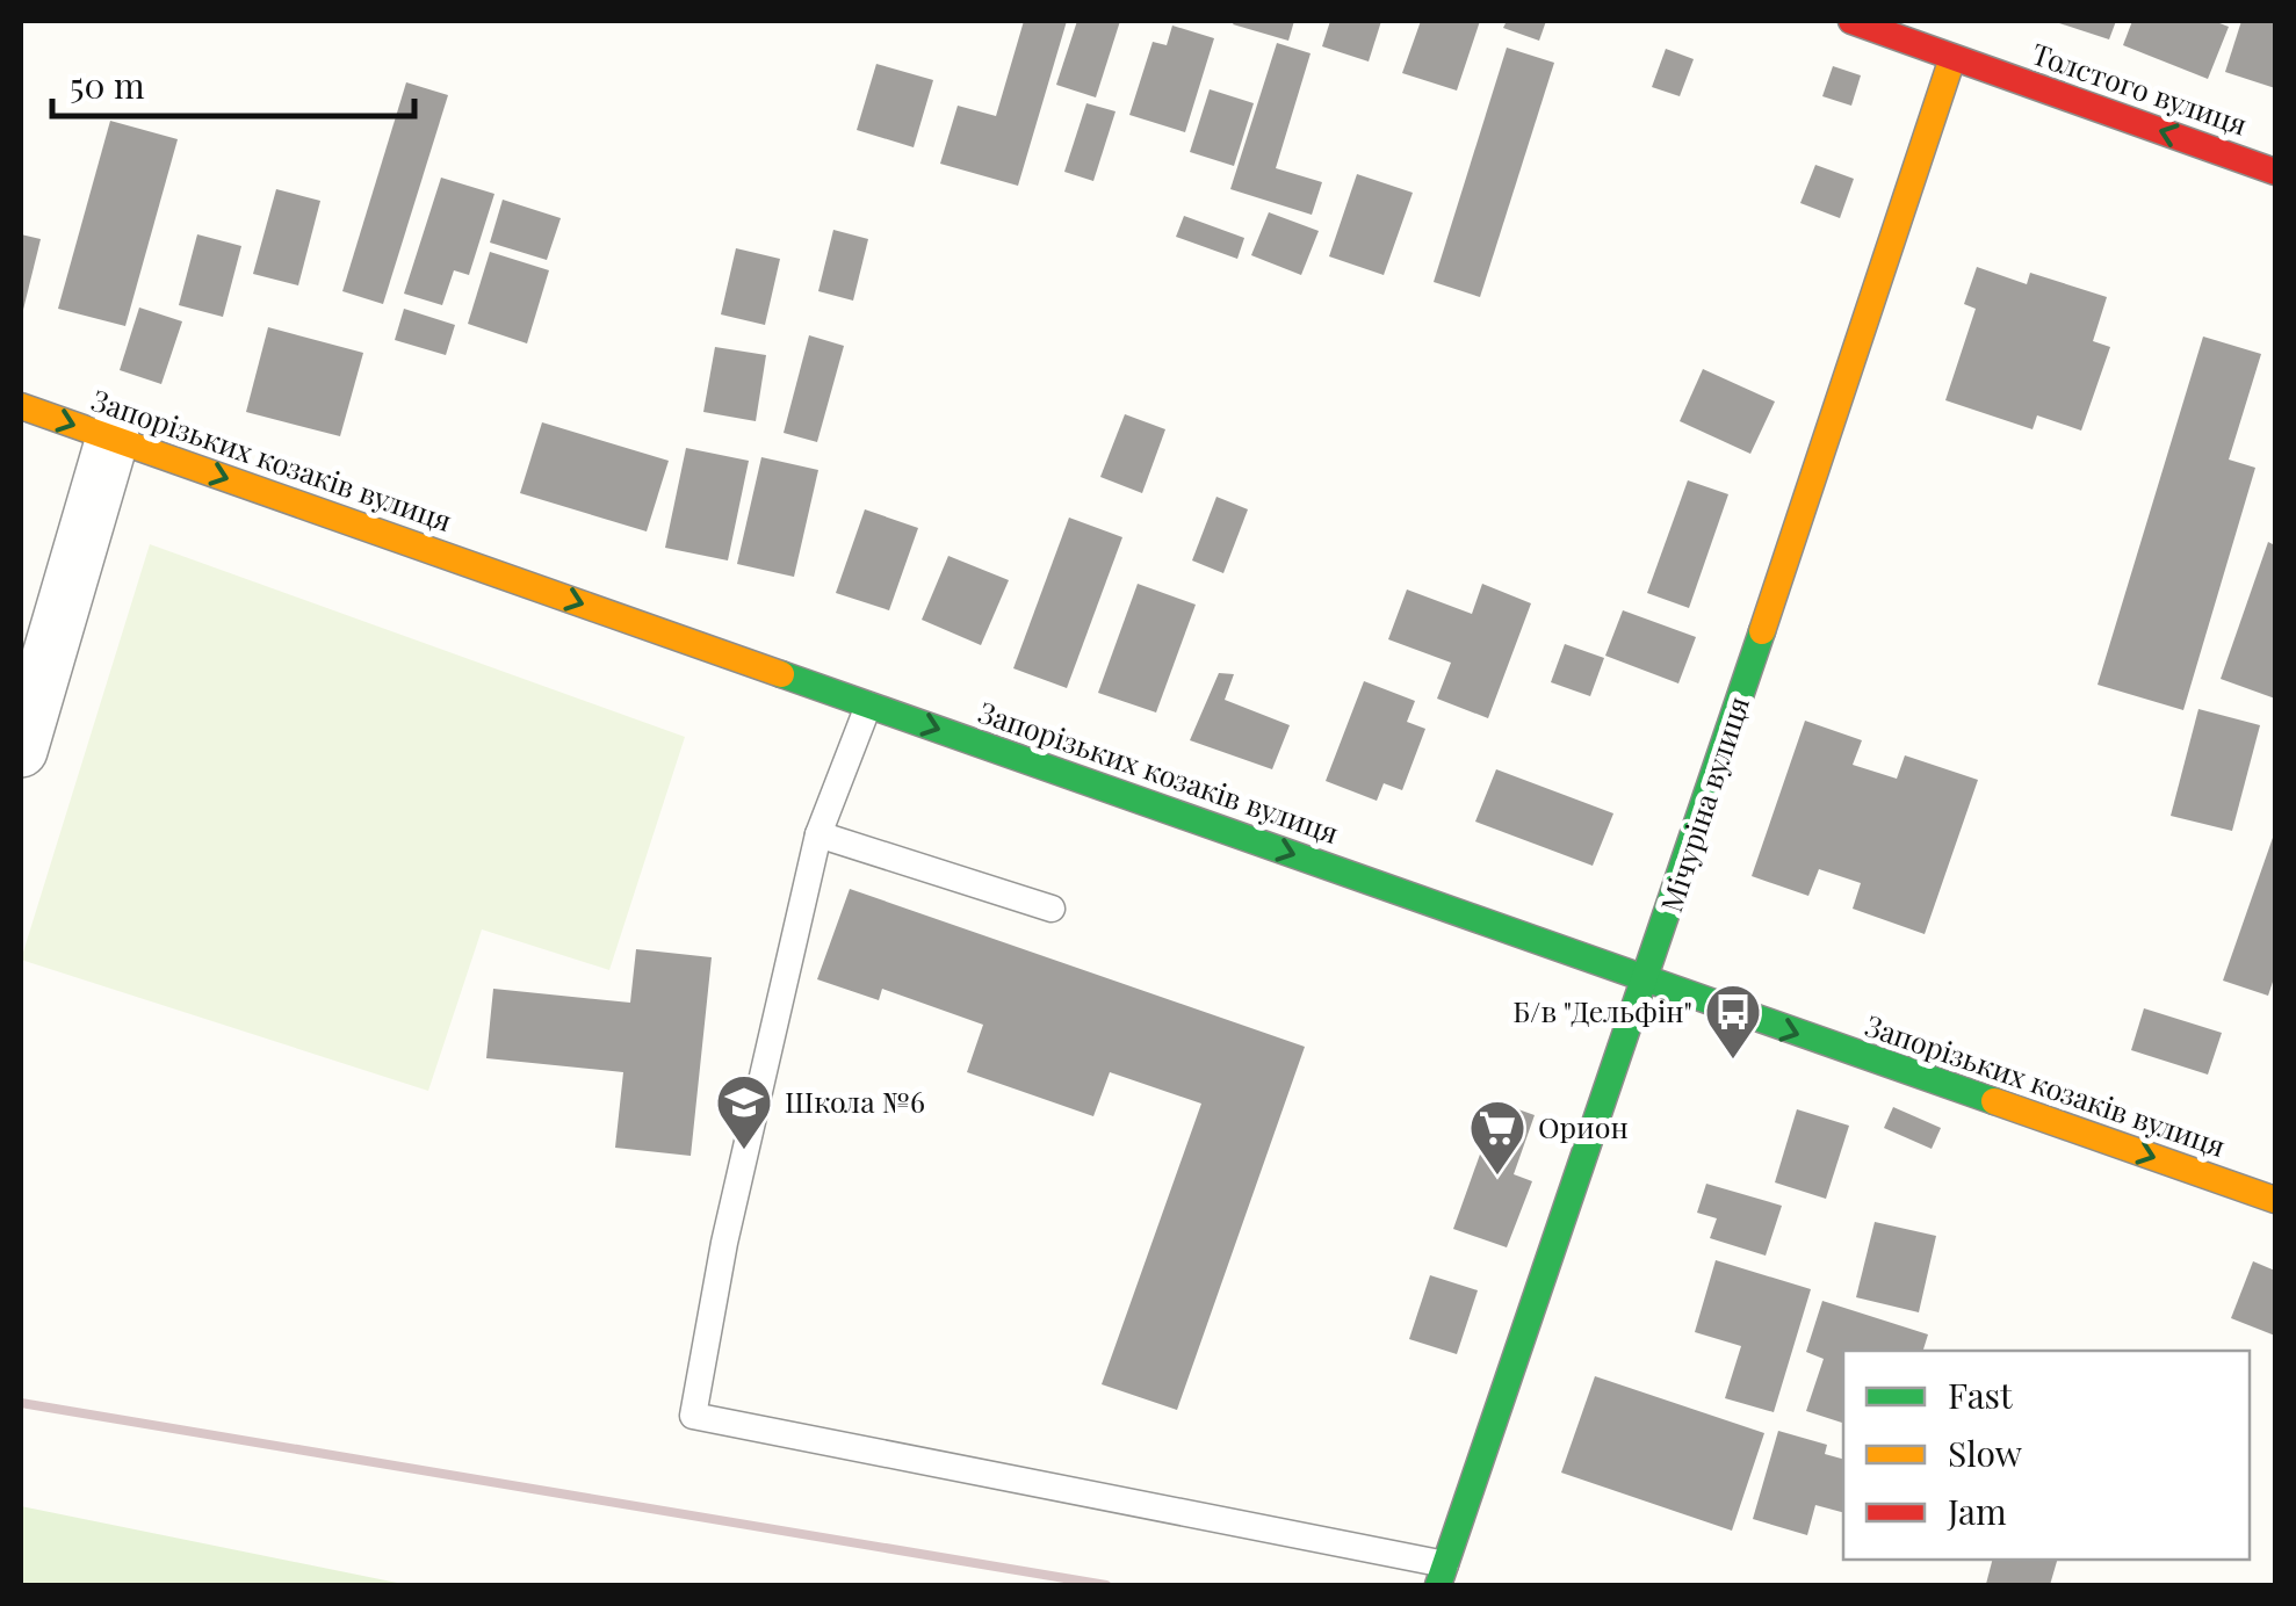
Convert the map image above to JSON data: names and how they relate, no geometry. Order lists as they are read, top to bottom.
{
  "streets": {
    "main road": ["Толстого вулиця", "Запорізьких козаків вулиця", "Мічуріна вулиця"]
  },
  "crossings": [
    ["Толстого вулиця", "Мічуріна вулиця"],
    ["Запорізьких козаків вулиця", "Мічуріна вулиця"]
  ],
  "one_way": ["Толстого вулиця", "Запорізьких козаків вулиця"],
  "places": {
    "bus stop": ["Б/в \"Дельфін\""],
    "school or university": ["Школа №6"],
    "supermarket": ["Орион"]
  },
  "legend": ["Fast", "Slow", "Jam"],
  "scale_bar": "50 m"
}
